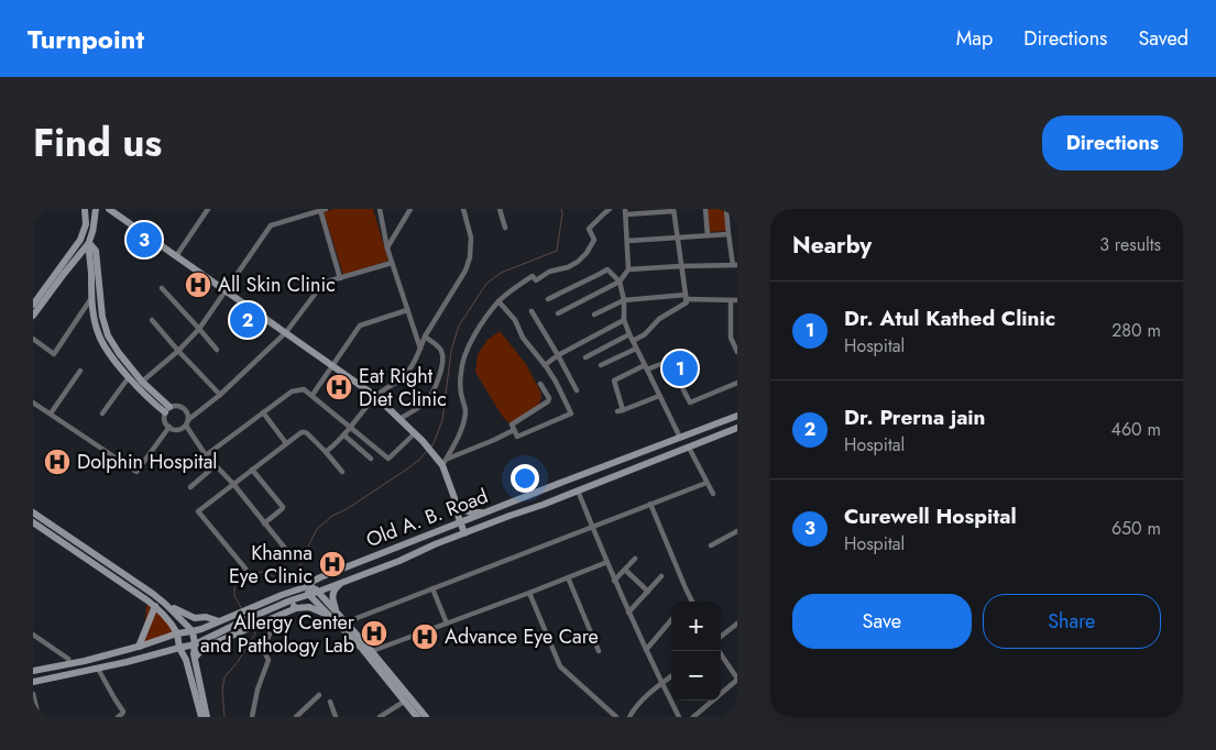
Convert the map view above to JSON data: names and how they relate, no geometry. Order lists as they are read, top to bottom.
{
  "streets": {
    "main road": ["Old A. B. Road"]
  },
  "places": {
    "hospital": [
      "All Skin Clinic",
      "Eat Right Diet Clinic",
      "Dolphin Hospital",
      "Khanna Eye Clinic",
      "Allergy Center and Pathology Lab",
      "Advance Eye Care"
    ]
  },
  "page": {
    "header": "Turnpoint",
    "nav": ["Map", "Directions", "Saved"],
    "title": "Find us",
    "buttons": [
      "Directions",
      ["Save", "Share"]
    ],
    "heading": ["Nearby", "3 results"],
    "pins": ["3", "2", "1"],
    "list": [
      {
        "mark": "1",
        "name": "Dr. Atul Kathed Clinic",
        "note": "Hospital",
        "value": "280 m"
      },
      {
        "mark": "2",
        "name": "Dr. Prerna jain",
        "note": "Hospital",
        "value": "460 m"
      },
      {
        "mark": "3",
        "name": "Curewell Hospital",
        "note": "Hospital",
        "value": "650 m"
      }
    ],
    "map_buttons": ["+", "−"]
  }
}
